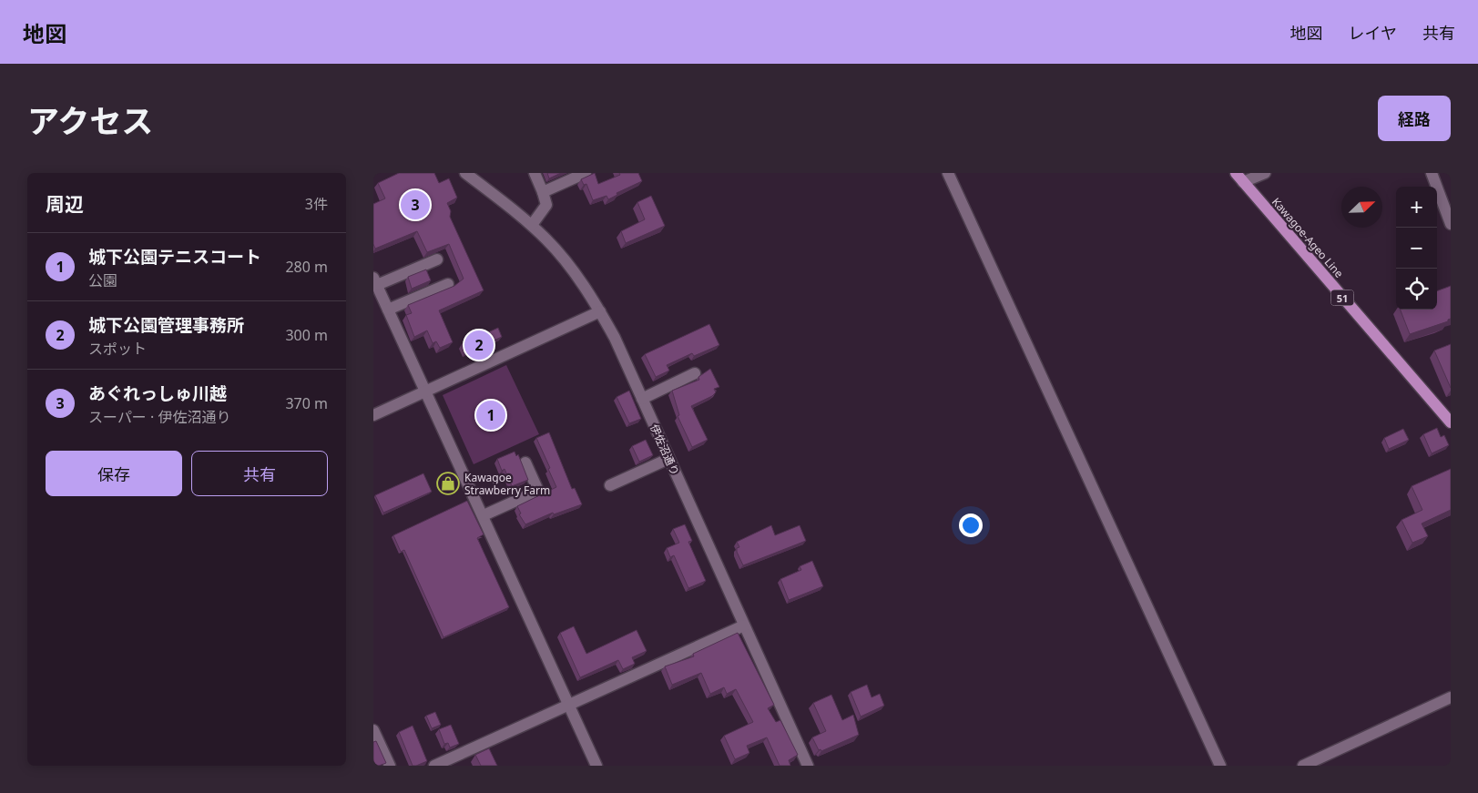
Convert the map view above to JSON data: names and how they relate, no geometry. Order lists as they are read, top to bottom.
{
  "streets": {
    "main road": ["Kawagoe-Ageo Line", "51"],
    "street": ["伊佐沼通り"]
  },
  "places": {
    "shop": ["Kawagoe Strawberry Farm"]
  },
  "north": "top right",
  "page": {
    "header": "地図",
    "nav": ["地図", "レイヤ", "共有"],
    "title": "アクセス",
    "buttons": [
      "経路",
      ["保存", "共有"]
    ],
    "heading": ["周辺", "3件"],
    "map_buttons": ["+", "−"],
    "pins": ["3", "2", "1"],
    "list": [
      {
        "mark": "1",
        "name": "城下公園テニスコート",
        "note": "公園",
        "value": "280 m"
      },
      {
        "mark": "2",
        "name": "城下公園管理事務所",
        "note": "スポット",
        "value": "300 m"
      },
      {
        "mark": "3",
        "name": "あぐれっしゅ川越",
        "note": "スーパー · 伊佐沼通り",
        "value": "370 m"
      }
    ]
  }
}
